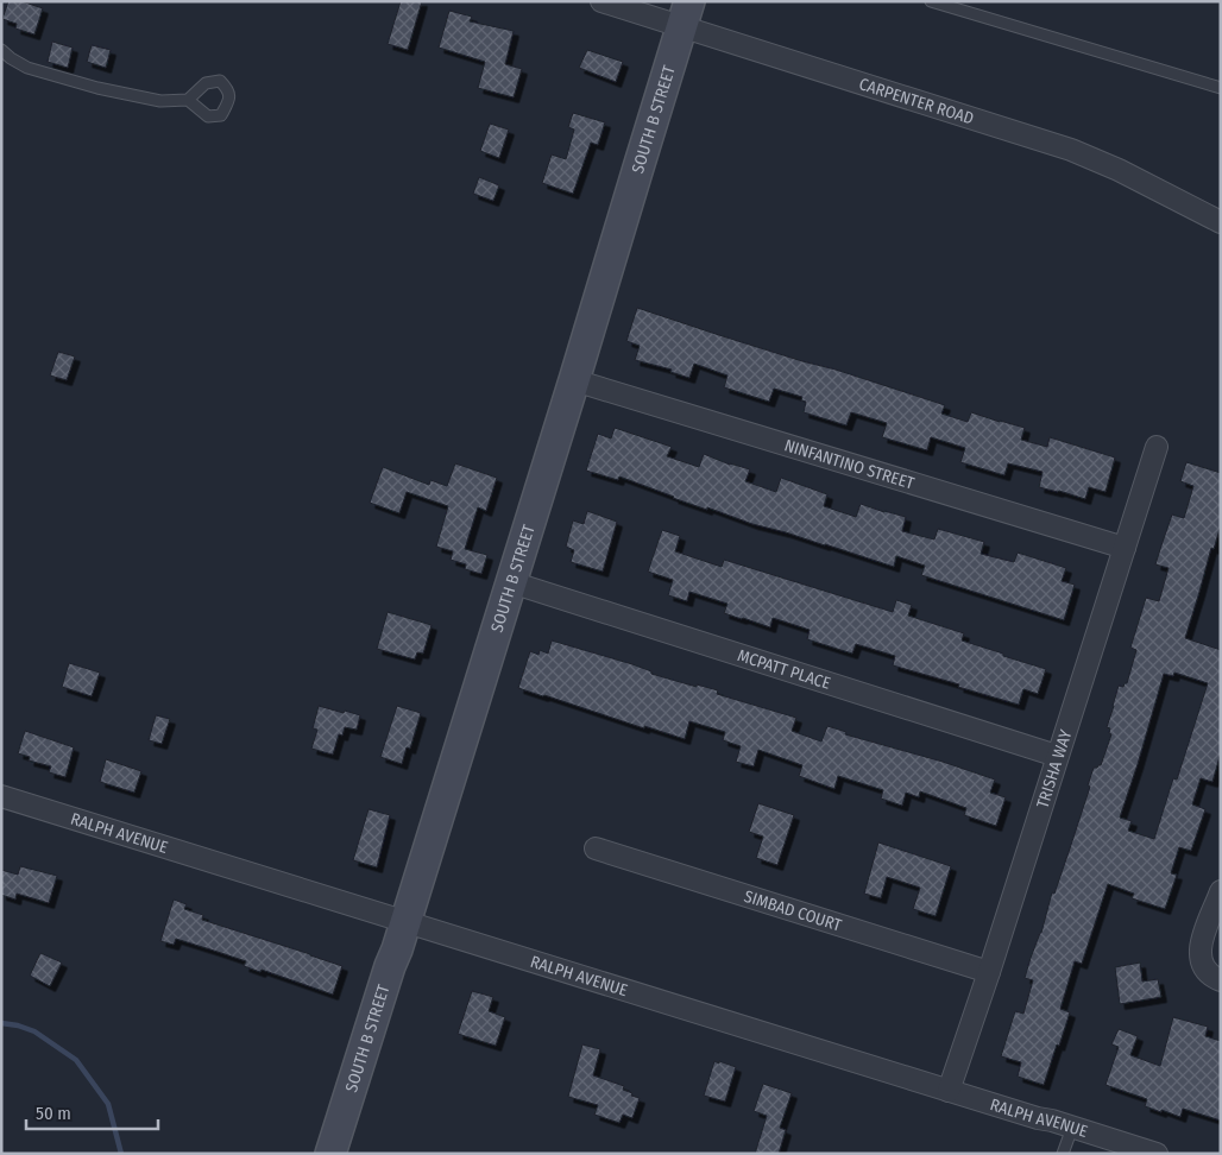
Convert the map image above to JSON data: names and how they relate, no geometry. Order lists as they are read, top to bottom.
{
  "streets": {
    "street": [
      "CARPENTER ROAD",
      "SOUTH B STREET",
      "NINFANTINO STREET",
      "MCPATT PLACE",
      "TRISHA WAY",
      "RALPH AVENUE",
      "SIMBAD COURT"
    ]
  },
  "crossings": [
    ["CARPENTER ROAD", "SOUTH B STREET"],
    ["SOUTH B STREET", "NINFANTINO STREET"],
    ["SOUTH B STREET", "MCPATT PLACE"],
    ["SOUTH B STREET", "RALPH AVENUE"],
    ["NINFANTINO STREET", "TRISHA WAY"],
    ["MCPATT PLACE", "TRISHA WAY"],
    ["TRISHA WAY", "RALPH AVENUE"],
    ["TRISHA WAY", "SIMBAD COURT"]
  ],
  "scale_bar": "50 m"
}
